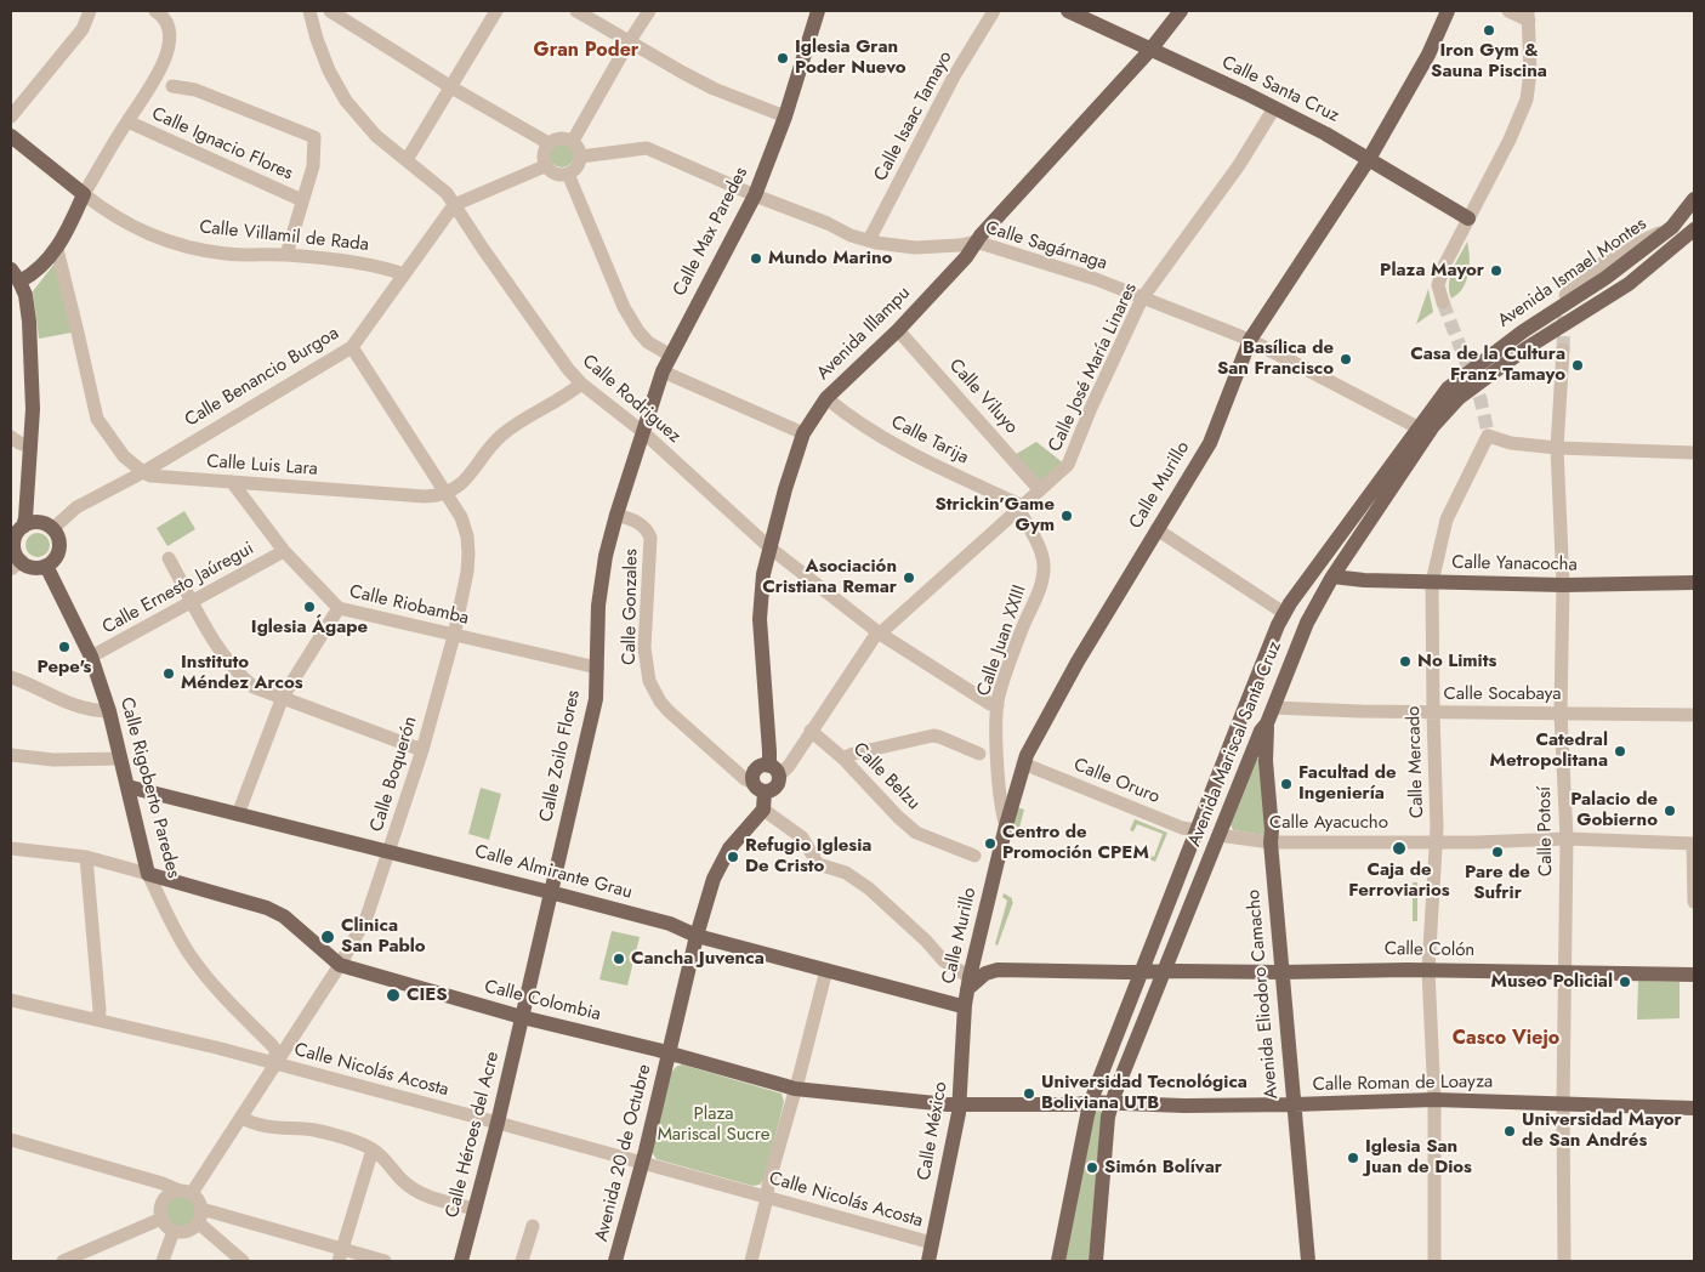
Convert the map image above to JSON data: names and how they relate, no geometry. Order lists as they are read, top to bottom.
{
  "streets": {
    "main road": [
      "Calle Santa Cruz",
      "Calle Max Paredes",
      "Calle Villamil de Rada",
      "Avenida Ismael Montes",
      "Avenida Illampu",
      "Calle Murillo",
      "Calle Yanacocha",
      "Avenida Mariscal Santa Cruz",
      "Calle Zoilo Flores",
      "Calle Rigoberto Paredes",
      "Calle Almirante Grau",
      "Calle Colón",
      "Avenida Eliodoro Camacho",
      "Calle Colombia",
      "Calle Roman de Loayza",
      "Calle México",
      "Calle Héroes del Acre",
      "Avenida 20 de Octubre"
    ],
    "street": [
      "Calle Isaac Tamayo",
      "Calle Ignacio Flores",
      "Calle Sagárnaga",
      "Calle José María Linares",
      "Calle Benancio Burgoa",
      "Calle Viluyo",
      "Calle Rodriguez",
      "Calle Tarija",
      "Calle Luis Lara",
      "Calle Ernesto Jaúregui",
      "Calle Riobamba",
      "Calle Gonzales",
      "Calle Juan XXIII",
      "Calle Socabaya",
      "Calle Mercado",
      "Calle Boquerón",
      "Calle Belzu",
      "Calle Oruro",
      "Calle Ayacucho",
      "Calle Potosí",
      "Calle Nicolás Acosta"
    ]
  },
  "crossings": [
    ["Calle Santa Cruz", "Avenida Illampu"],
    ["Calle Santa Cruz", "Calle José María Linares"],
    ["Calle Santa Cruz", "Calle Murillo"],
    ["Calle Isaac Tamayo", "Calle Sagárnaga"],
    ["Calle Max Paredes", "Calle Sagárnaga"],
    ["Calle Max Paredes", "Calle Rodriguez"],
    ["Calle Max Paredes", "Calle Zoilo Flores"],
    ["Calle Villamil de Rada", "Calle Benancio Burgoa"],
    ["Calle Sagárnaga", "Avenida Ismael Montes"],
    ["Calle Sagárnaga", "Avenida Illampu"],
    ["Calle Sagárnaga", "Calle José María Linares"],
    ["Calle Sagárnaga", "Calle Murillo"],
    ["Calle Sagárnaga", "Avenida Mariscal Santa Cruz"],
    ["Avenida Ismael Montes", "Avenida Mariscal Santa Cruz"],
    ["Avenida Illampu", "Calle José María Linares"],
    ["Avenida Illampu", "Calle Viluyo"],
    ["Avenida Illampu", "Calle Rodriguez"],
    ["Avenida Illampu", "Calle Tarija"],
    ["Avenida Illampu", "Calle Gonzales"],
    ["Calle José María Linares", "Calle Viluyo"],
    ["Calle José María Linares", "Calle Rodriguez"],
    ["Calle José María Linares", "Calle Tarija"],
    ["Calle José María Linares", "Calle Gonzales"],
    ["Calle José María Linares", "Calle Juan XXIII"],
    ["Calle José María Linares", "Calle Belzu"],
    ["Calle Benancio Burgoa", "Calle Rodriguez"],
    ["Calle Benancio Burgoa", "Calle Luis Lara"],
    ["Calle Benancio Burgoa", "Calle Boquerón"],
    ["Calle Benancio Burgoa", "Calle Rigoberto Paredes"],
    ["Calle Rodriguez", "Calle Juan XXIII"],
    ["Calle Rodriguez", "Calle Zoilo Flores"],
    ["Calle Tarija", "Calle Juan XXIII"],
    ["Calle Luis Lara", "Calle Riobamba"],
    ["Calle Luis Lara", "Calle Boquerón"],
    ["Calle Murillo", "Calle Juan XXIII"],
    ["Calle Murillo", "Calle Oruro"],
    ["Calle Murillo", "Calle Almirante Grau"],
    ["Calle Murillo", "Calle México"],
    ["Calle Yanacocha", "Avenida Mariscal Santa Cruz"],
    ["Calle Yanacocha", "Calle Mercado"],
    ["Calle Yanacocha", "Calle Potosí"],
    ["Calle Ernesto Jaúregui", "Calle Riobamba"],
    ["Calle Ernesto Jaúregui", "Calle Rigoberto Paredes"],
    ["Calle Riobamba", "Calle Zoilo Flores"],
    ["Calle Riobamba", "Calle Boquerón"],
    ["Calle Gonzales", "Calle Zoilo Flores"],
    ["Calle Socabaya", "Avenida Mariscal Santa Cruz"],
    ["Calle Socabaya", "Calle Mercado"],
    ["Calle Socabaya", "Calle Potosí"],
    ["Avenida Mariscal Santa Cruz", "Calle Oruro"],
    ["Avenida Mariscal Santa Cruz", "Calle Ayacucho"],
    ["Avenida Mariscal Santa Cruz", "Calle Colón"],
    ["Avenida Mariscal Santa Cruz", "Avenida Eliodoro Camacho"],
    ["Avenida Mariscal Santa Cruz", "Calle Colombia"],
    ["Avenida Mariscal Santa Cruz", "Calle Roman de Loayza"],
    ["Calle Zoilo Flores", "Calle Almirante Grau"],
    ["Calle Zoilo Flores", "Calle Colombia"],
    ["Calle Zoilo Flores", "Calle Héroes del Acre"],
    ["Calle Mercado", "Calle Ayacucho"],
    ["Calle Mercado", "Calle Potosí"],
    ["Calle Mercado", "Calle Colón"],
    ["Calle Mercado", "Calle Roman de Loayza"],
    ["Calle Boquerón", "Calle Rigoberto Paredes"],
    ["Calle Boquerón", "Calle Almirante Grau"],
    ["Calle Boquerón", "Calle Colombia"],
    ["Calle Boquerón", "Calle Nicolás Acosta"],
    ["Calle Rigoberto Paredes", "Calle Almirante Grau"],
    ["Calle Rigoberto Paredes", "Calle Colombia"],
    ["Calle Rigoberto Paredes", "Calle Nicolás Acosta"],
    ["Calle Ayacucho", "Calle Potosí"],
    ["Calle Ayacucho", "Avenida Eliodoro Camacho"],
    ["Calle Potosí", "Calle Colón"],
    ["Calle Potosí", "Calle Roman de Loayza"],
    ["Calle Almirante Grau", "Calle México"],
    ["Calle Almirante Grau", "Avenida 20 de Octubre"],
    ["Calle Colón", "Avenida Eliodoro Camacho"],
    ["Avenida Eliodoro Camacho", "Calle Roman de Loayza"],
    ["Calle Colombia", "Calle Roman de Loayza"],
    ["Calle Colombia", "Calle México"],
    ["Calle Colombia", "Calle Héroes del Acre"],
    ["Calle Colombia", "Avenida 20 de Octubre"],
    ["Calle Nicolás Acosta", "Calle México"],
    ["Calle Nicolás Acosta", "Calle Héroes del Acre"],
    ["Calle Nicolás Acosta", "Avenida 20 de Octubre"]
  ],
  "districts": ["Gran Poder", "Casco Viejo"],
  "parks": ["Plaza Mariscal Sucre"],
  "places": [
    "Iron Gym & Sauna Piscina",
    "Iglesia Gran Poder Nuevo",
    "Mundo Marino",
    "Plaza Mayor",
    "Basílica de San Francisco",
    "Casa de la Cultura Franz Tamayo",
    "Strickin’Game Gym",
    "Asociación Cristiana Remar",
    "Iglesia Ágape",
    "Pepe's",
    "No Limits",
    "Instituto Méndez Arcos",
    "Catedral Metropolitana",
    "Facultad de Ingeniería",
    "Palacio de Gobierno",
    "Centro de Promoción CPEM",
    "Caja de Ferroviarios",
    "Pare de Sufrir",
    "Refugio Iglesia De Cristo",
    "Clinica San Pablo",
    "Cancha Juvenca",
    "Museo Policial",
    "CIES",
    "Universidad Tecnológica Boliviana UTB",
    "Universidad Mayor de San Andrés",
    "Iglesia San Juan de Dios",
    "Simón Bolívar"
  ]
}
